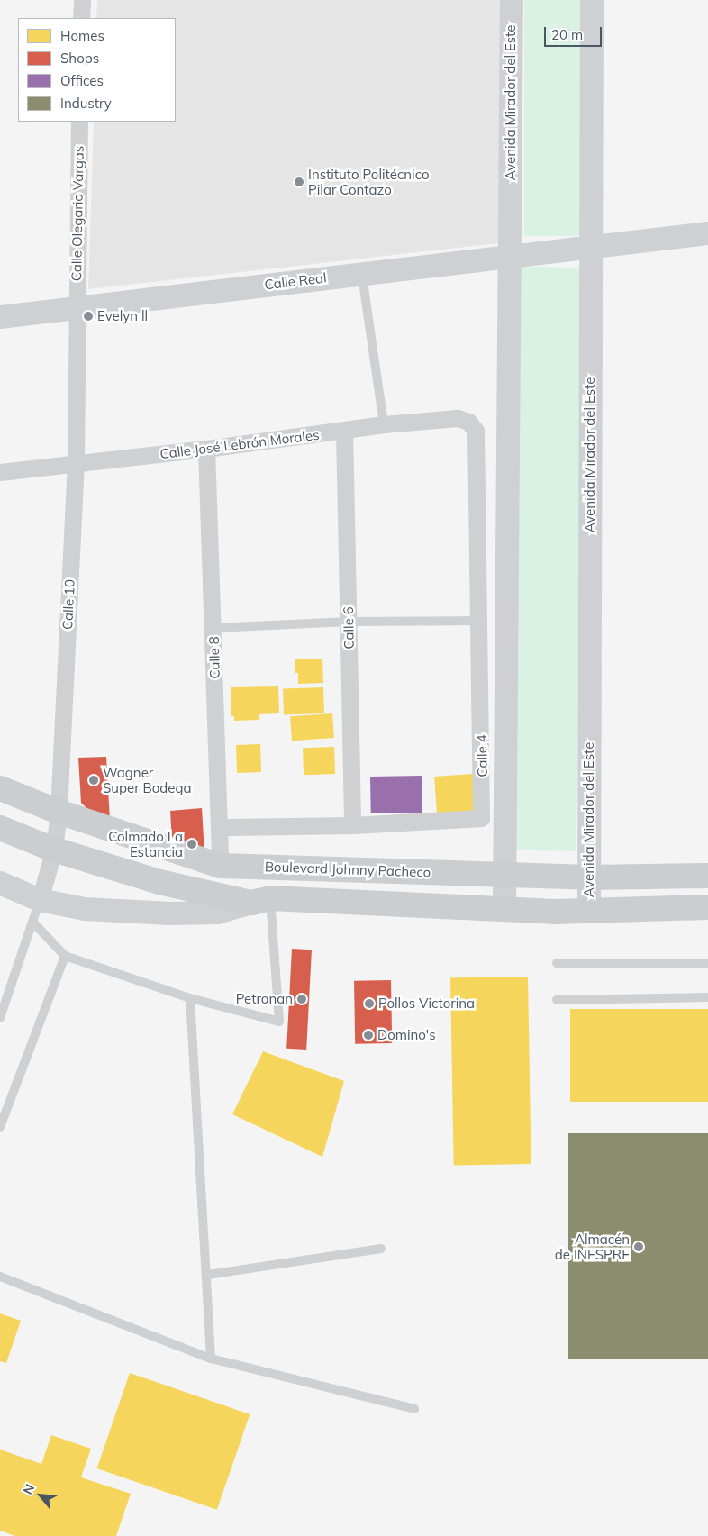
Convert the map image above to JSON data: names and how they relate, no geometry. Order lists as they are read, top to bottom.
{
  "streets": {
    "main road": ["Boulevard Johnny Pacheco"],
    "street": [
      "Avenida Mirador del Este",
      "Calle Olegario Vargas",
      "Calle Real",
      "Calle José Lebrón Morales",
      "Calle 10",
      "Calle 6",
      "Calle 8",
      "Calle 4"
    ]
  },
  "crossings": [
    ["Avenida Mirador del Este", "Calle Real"],
    ["Avenida Mirador del Este", "Boulevard Johnny Pacheco"],
    ["Calle Olegario Vargas", "Calle Real"],
    ["Calle Olegario Vargas", "Calle 10"],
    ["Calle Real", "Calle 10"],
    ["Calle José Lebrón Morales", "Calle 10"],
    ["Calle José Lebrón Morales", "Calle 6"],
    ["Calle José Lebrón Morales", "Calle 8"],
    ["Calle José Lebrón Morales", "Calle 4"],
    ["Calle 10", "Boulevard Johnny Pacheco"],
    ["Calle 6", "Calle 4"],
    ["Calle 8", "Calle 4"],
    ["Calle 8", "Boulevard Johnny Pacheco"]
  ],
  "places": [
    "Instituto Politécnico Pilar Contazo",
    "Evelyn ll",
    "Wagner Super Bodega",
    "Colmado La Estancia",
    "Petronan",
    "Pollos Victorina",
    "Domino's",
    "Almacén de INESPRE"
  ],
  "legend": [
    "Homes",
    "Shops",
    "Offices",
    "Industry"
  ],
  "scale_bar": "20 m",
  "north": "top left"
}
